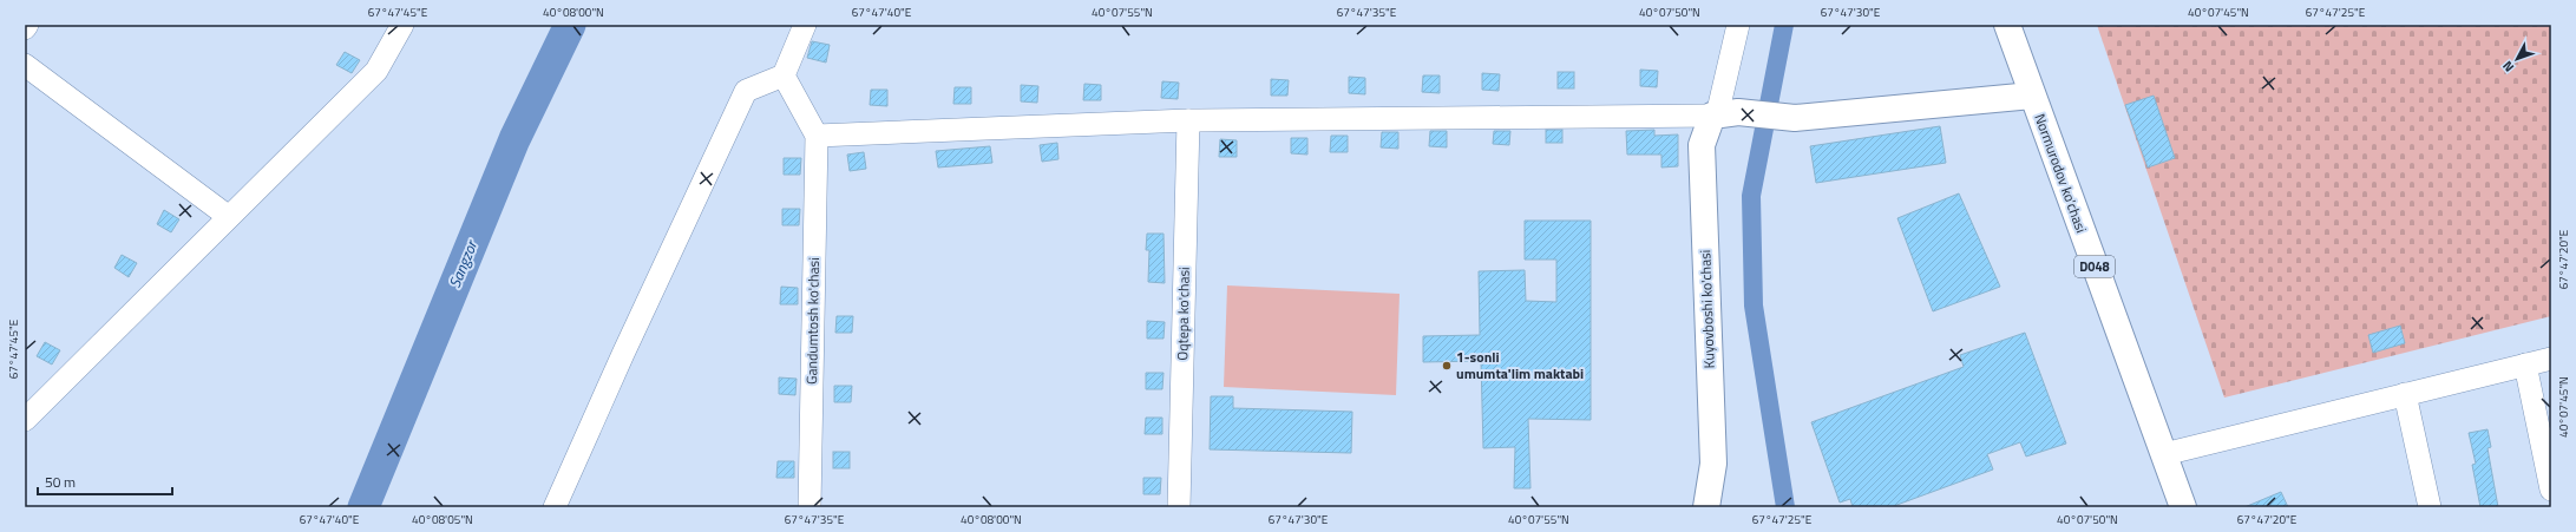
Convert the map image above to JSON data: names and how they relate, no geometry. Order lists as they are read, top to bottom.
{
  "streets": {
    "main road": ["Normurodov ko'chasi", "D048", "Kuyovboshi ko'chasi"],
    "street": ["Oqtepa ko'chasi", "Gandumtosh ko'chasi"]
  },
  "water": ["Sangzor"],
  "places": ["1-sonli umumta'lim maktabi"],
  "scale_bar": "50 m",
  "north": "bottom left",
  "coordinates": [
    "67°47'45\"E",
    "40°08'00\"N",
    "67°47'40\"E",
    "40°07'55\"N",
    "67°47'35\"E",
    "40°07'50\"N",
    "67°47'30\"E",
    "40°07'45\"N",
    "67°47'25\"E",
    "67°47'20\"E",
    "40°08'05\"N"
  ]
}
